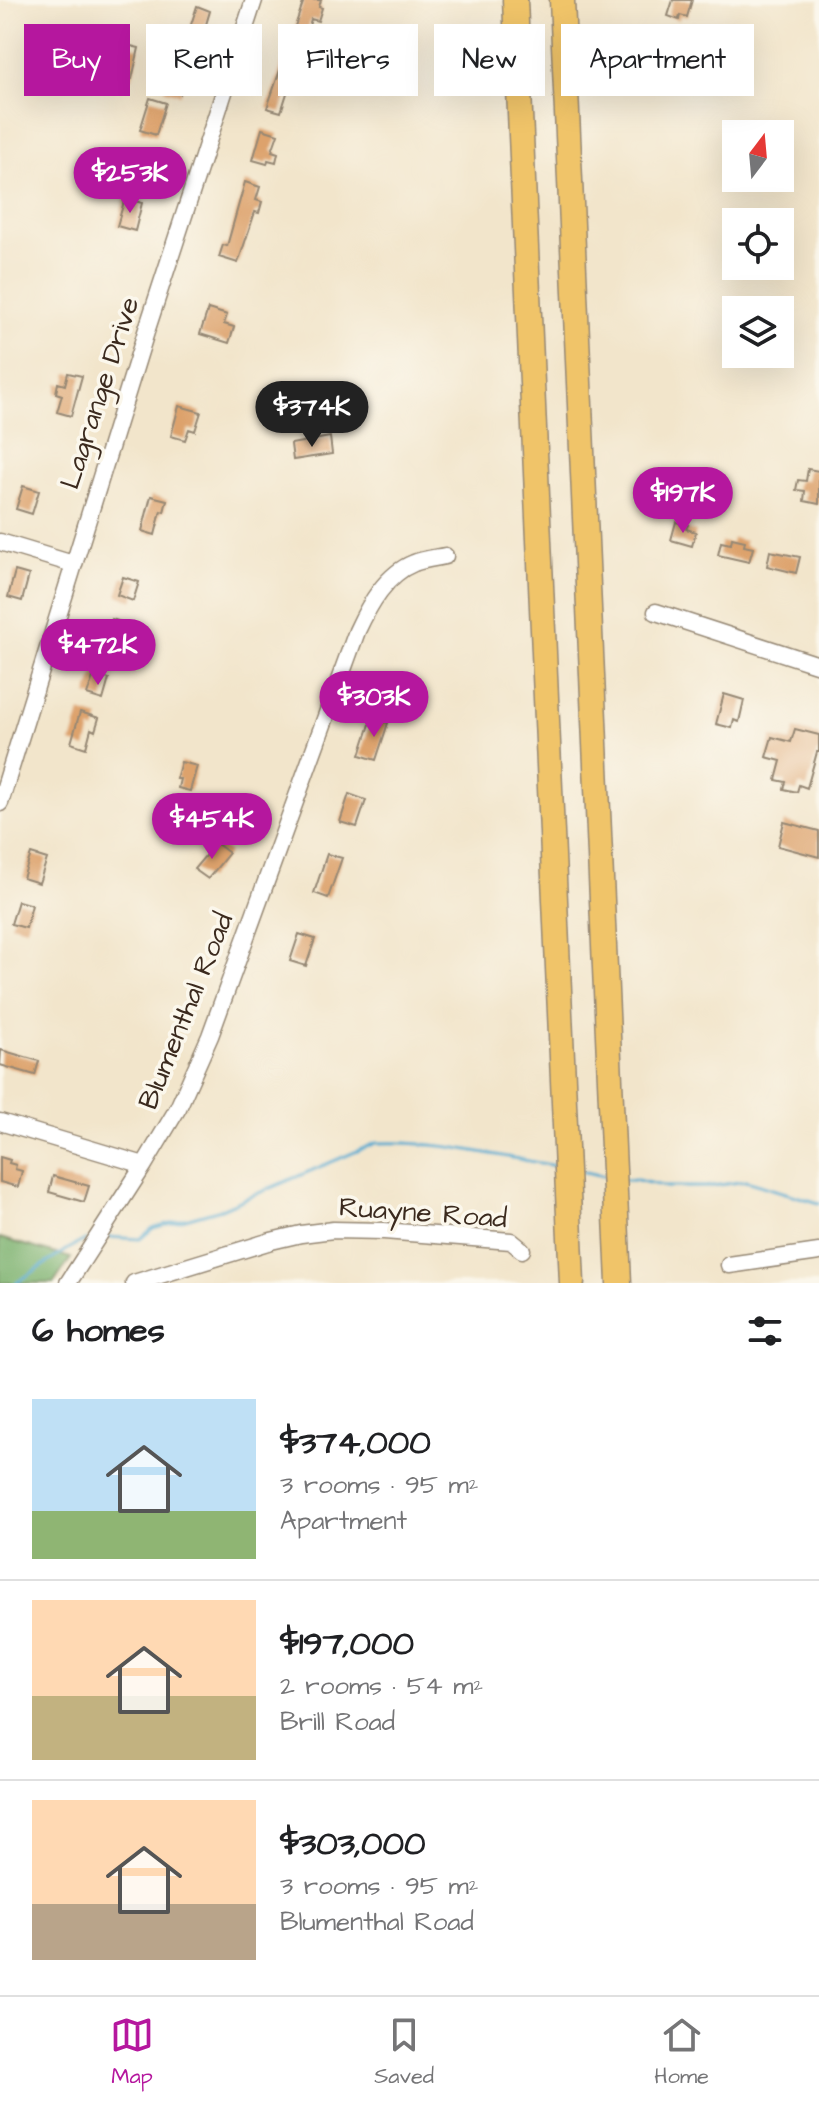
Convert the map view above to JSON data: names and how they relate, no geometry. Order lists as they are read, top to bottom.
{
  "streets": {
    "street": ["Lagrange Drive", "Blumenthal Road", "Ruayne Road"]
  },
  "north": "top",
  "page": {
    "chip": [
      "Buy",
      "Rent",
      "Filters",
      "New",
      "Apartment"
    ],
    "price": [
      "$253K",
      "$374K",
      "$197K",
      "$472K",
      "$303K",
      "$454K"
    ],
    "heading": "6 homes",
    "list": [
      {
        "name": "$374,000",
        "note": "3 rooms · 95 m² · Apartment"
      },
      {
        "name": "$197,000",
        "note": "2 rooms · 54 m² · Brill Road"
      },
      {
        "name": "$303,000",
        "note": "3 rooms · 95 m² · Blumenthal Road"
      }
    ],
    "tabs": ["Map", "Saved", "Home"]
  }
}
